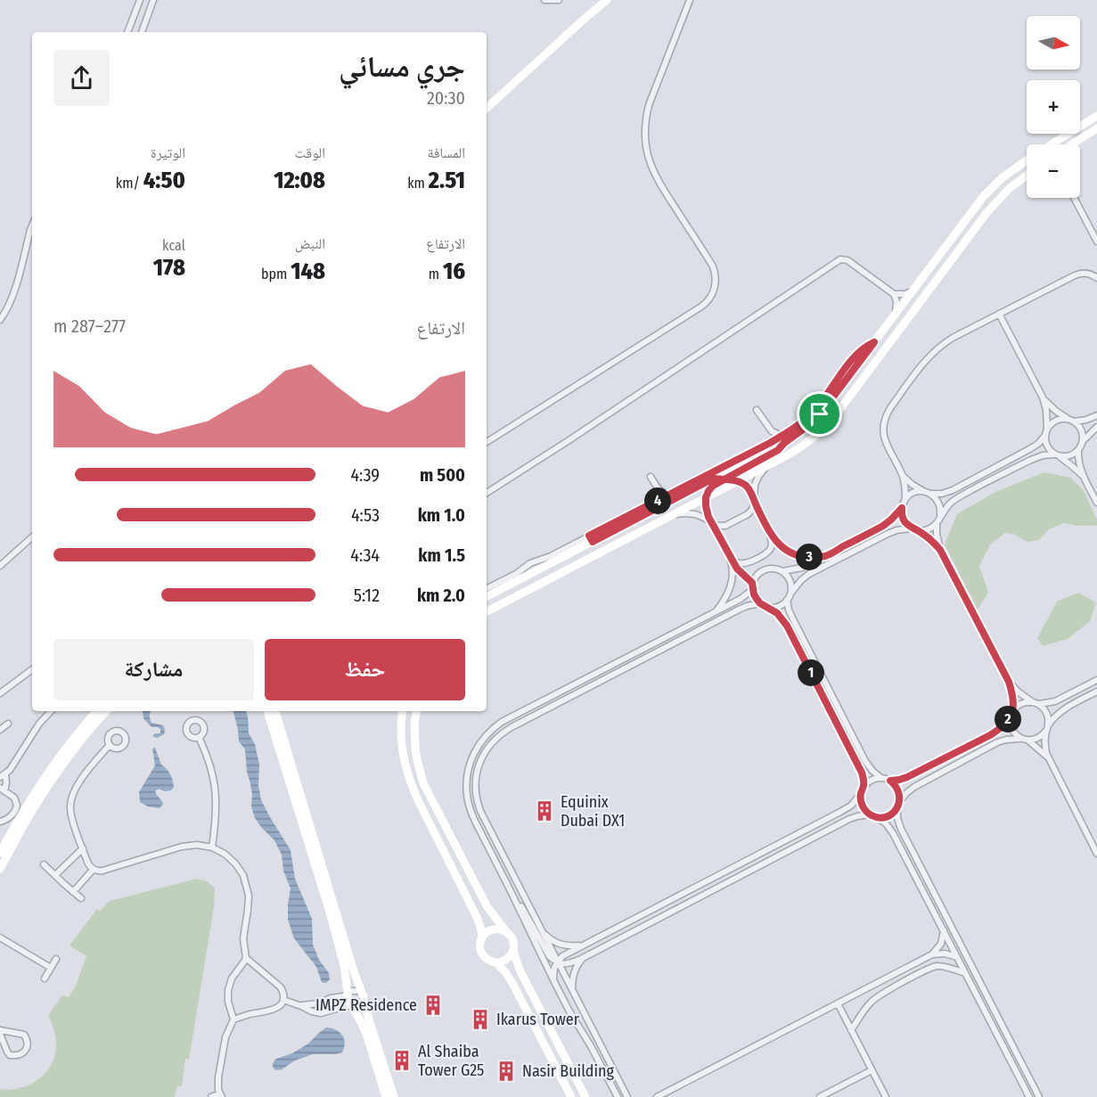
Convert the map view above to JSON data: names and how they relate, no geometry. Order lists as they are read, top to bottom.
{
  "places": {
    "building": [
      "Equinix Dubai DX1",
      "IMPZ Residence",
      "Ikarus Tower",
      "Al Shaiba Tower G25",
      "Nasir Building"
    ]
  },
  "north": "right",
  "page": {
    "map_buttons": ["+", "−"],
    "heading": ["جري مسائي", "20:30"],
    "stats": [
      ["المسافة", "2.51 km"],
      ["الوقت", "12:08"],
      ["الوتيرة", "4:50 /km"],
      ["الارتفاع", "16 m"],
      ["النبض", "148 bpm"],
      ["kcal", "178"]
    ],
    "chart": ["الارتفاع", "277–287 m"],
    "list": [
      {
        "name": "500 m",
        "note": "4:39"
      },
      {
        "name": "1.0 km",
        "note": "4:53"
      },
      {
        "name": "1.5 km",
        "note": "4:34"
      },
      {
        "name": "2.0 km",
        "note": "5:12"
      }
    ],
    "pins": [
      "4",
      "3",
      "1",
      "2"
    ],
    "buttons": ["حفظ", "مشاركة"]
  }
}
